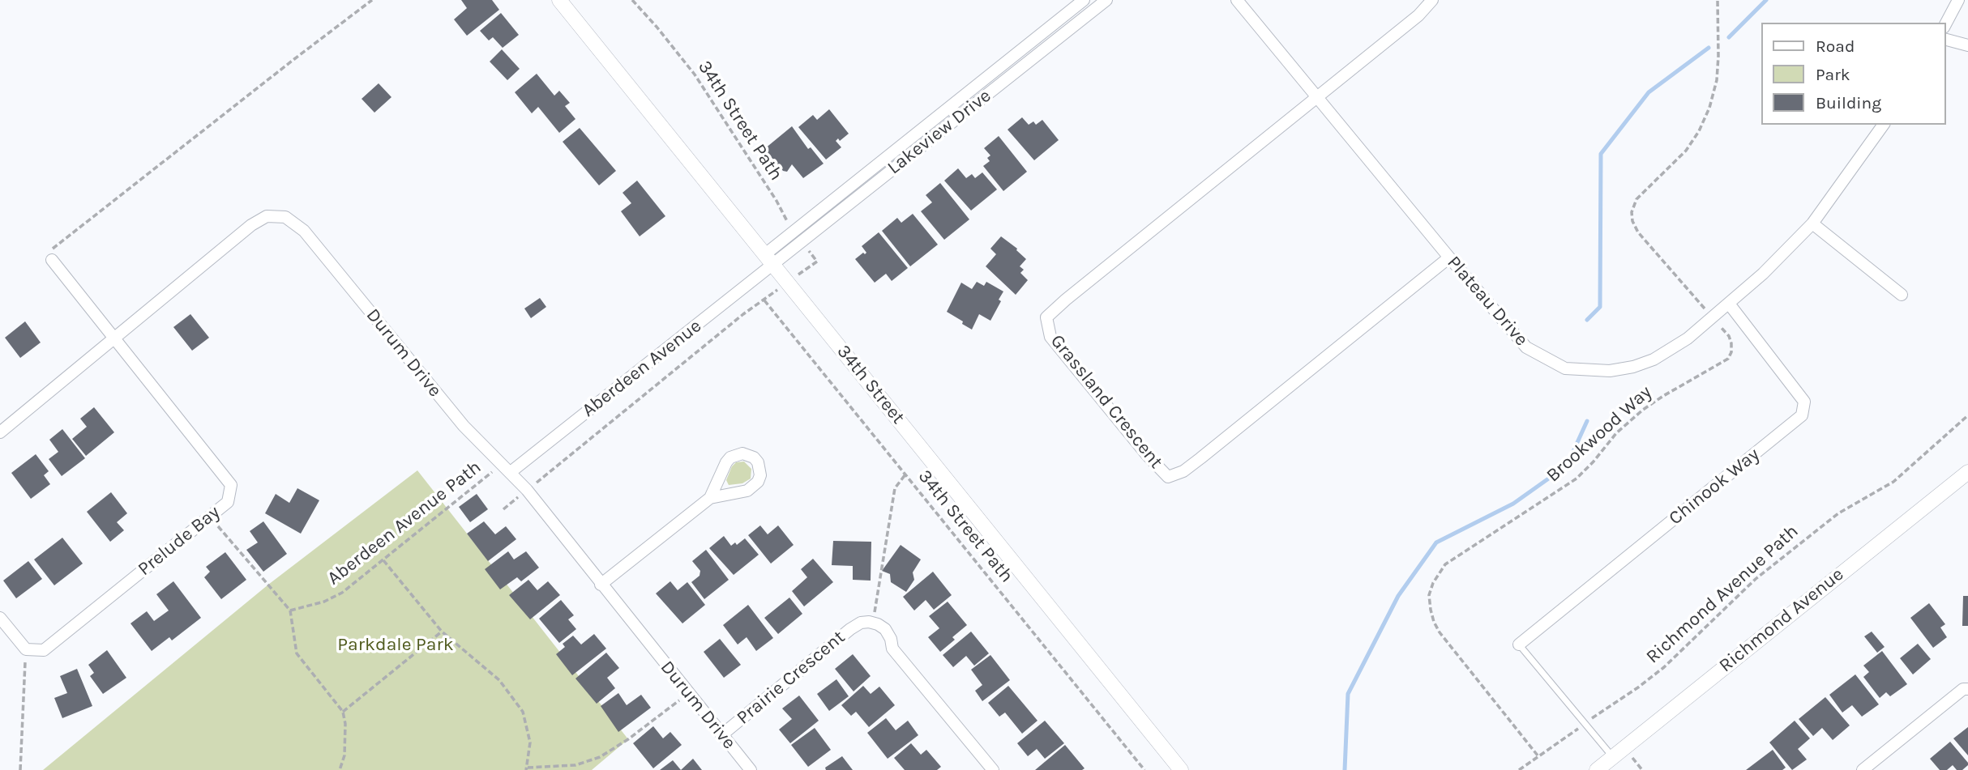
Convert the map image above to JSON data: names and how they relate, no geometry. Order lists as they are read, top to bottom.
{
  "streets": {
    "street": [
      "Lakeview Drive",
      "Plateau Drive",
      "Durum Drive",
      "Aberdeen Avenue",
      "34th Street",
      "Grassland Crescent",
      "Chinook Way",
      "Prelude Bay",
      "Richmond Avenue",
      "Prairie Crescent"
    ],
    "path": [
      "34th Street Path",
      "Brookwood Way",
      "Aberdeen Avenue Path",
      "Richmond Avenue Path"
    ]
  },
  "crossings": [
    ["34th Street Path", "Lakeview Drive"],
    ["Lakeview Drive", "Aberdeen Avenue"],
    ["Lakeview Drive", "34th Street"],
    ["Plateau Drive", "Grassland Crescent"],
    ["Plateau Drive", "Brookwood Way"],
    ["Plateau Drive", "Chinook Way"],
    ["Durum Drive", "Aberdeen Avenue"],
    ["Durum Drive", "Aberdeen Avenue Path"],
    ["Durum Drive", "Prelude Bay"],
    ["Durum Drive", "Prairie Crescent"],
    ["Aberdeen Avenue", "34th Street"],
    ["Aberdeen Avenue", "Aberdeen Avenue Path"],
    ["Brookwood Way", "Richmond Avenue Path"]
  ],
  "parks": ["Parkdale Park"],
  "legend": ["Road", "Park", "Building"]
}
